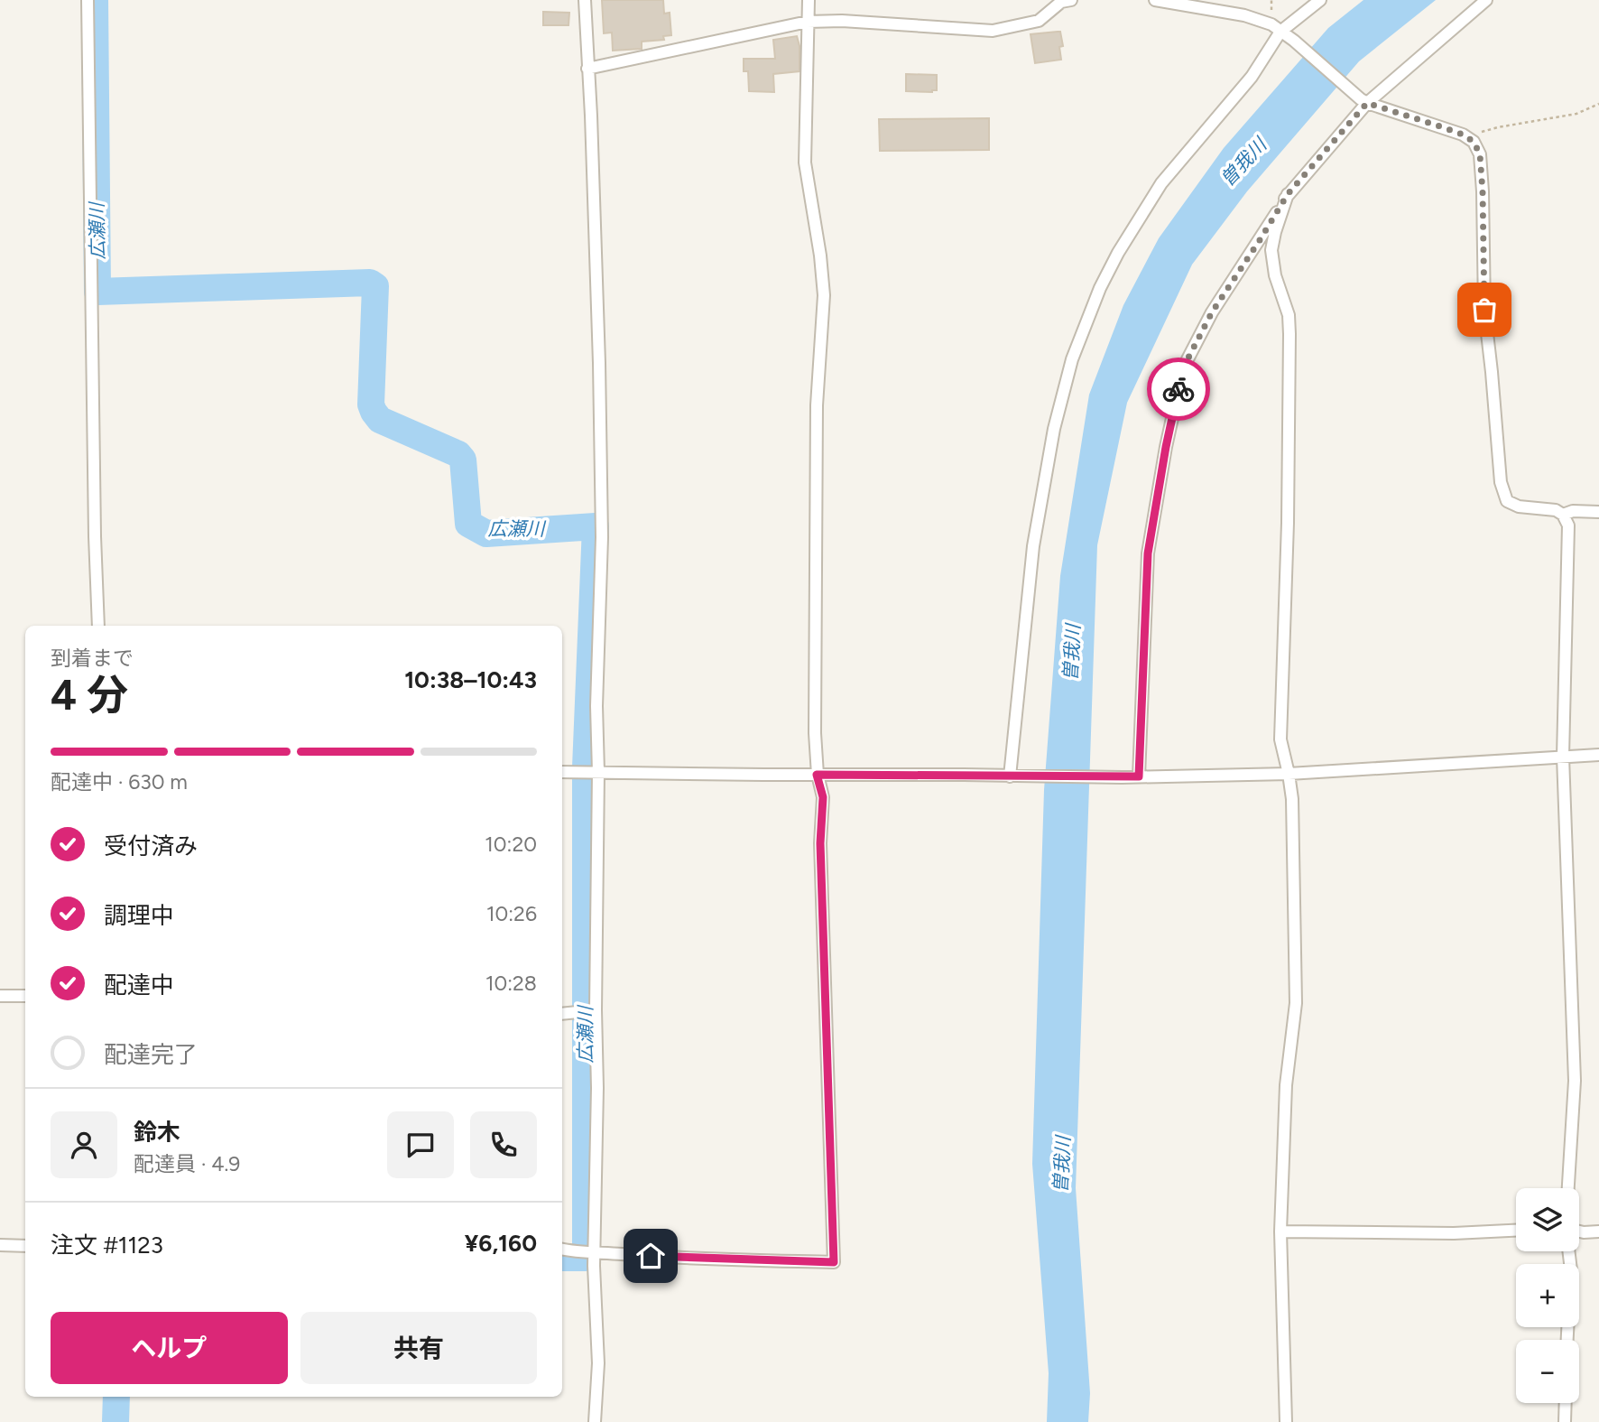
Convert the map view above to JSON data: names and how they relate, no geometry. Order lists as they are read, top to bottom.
{
  "water": ["曽我川", "広瀬川"],
  "page": {
    "heading": ["4 分", "到着まで", "10:38–10:43"],
    "panel": [
      "鈴木",
      "配達員 · 4.9",
      "注文 #1123",
      "¥6,160"
    ],
    "bar": "配達中 · 630 m",
    "list": [
      ["受付済み", "10:20"],
      ["調理中", "10:26"],
      ["配達中", "10:28"],
      "配達完了"
    ],
    "map_buttons": ["+", "−"],
    "buttons": ["ヘルプ", "共有"]
  }
}
